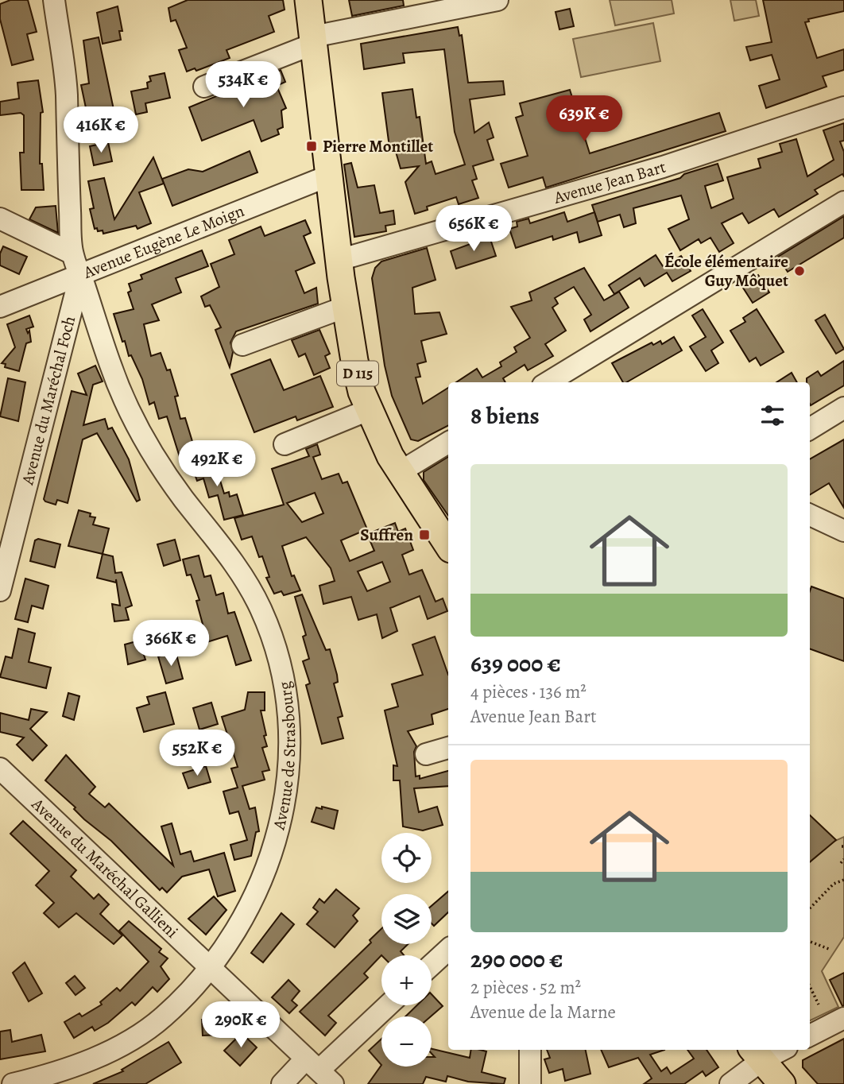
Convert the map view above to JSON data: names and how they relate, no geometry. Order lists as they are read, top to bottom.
{
  "streets": {
    "main road": ["D 115"],
    "street": [
      "Avenue Jean Bart",
      "Avenue Eugène Le Moign",
      "Avenue du Maréchal Foch",
      "Avenue de Strasbourg",
      "Avenue du Maréchal Gallieni"
    ]
  },
  "crossings": [
    ["Avenue Jean Bart", "D 115"],
    ["Avenue Eugène Le Moign", "D 115"],
    ["Avenue Eugène Le Moign", "Avenue du Maréchal Foch"],
    ["Avenue Eugène Le Moign", "Avenue de Strasbourg"],
    ["Avenue du Maréchal Foch", "Avenue de Strasbourg"],
    ["Avenue de Strasbourg", "Avenue du Maréchal Gallieni"]
  ],
  "places": {
    "transit": ["Pierre Montillet", "Suffren"],
    "other": ["École élémentaire Guy Môquet"]
  },
  "page": {
    "price": [
      "534K €",
      "639K €",
      "416K €",
      "656K €",
      "492K €",
      "366K €",
      "552K €",
      "290K €"
    ],
    "heading": "8 biens",
    "list": [
      {
        "name": "639 000 €",
        "note": "4 pièces · 136 m² · Avenue Jean Bart"
      },
      {
        "name": "290 000 €",
        "note": "2 pièces · 52 m² · Avenue de la Marne"
      }
    ],
    "map_buttons": ["+", "−"]
  }
}
